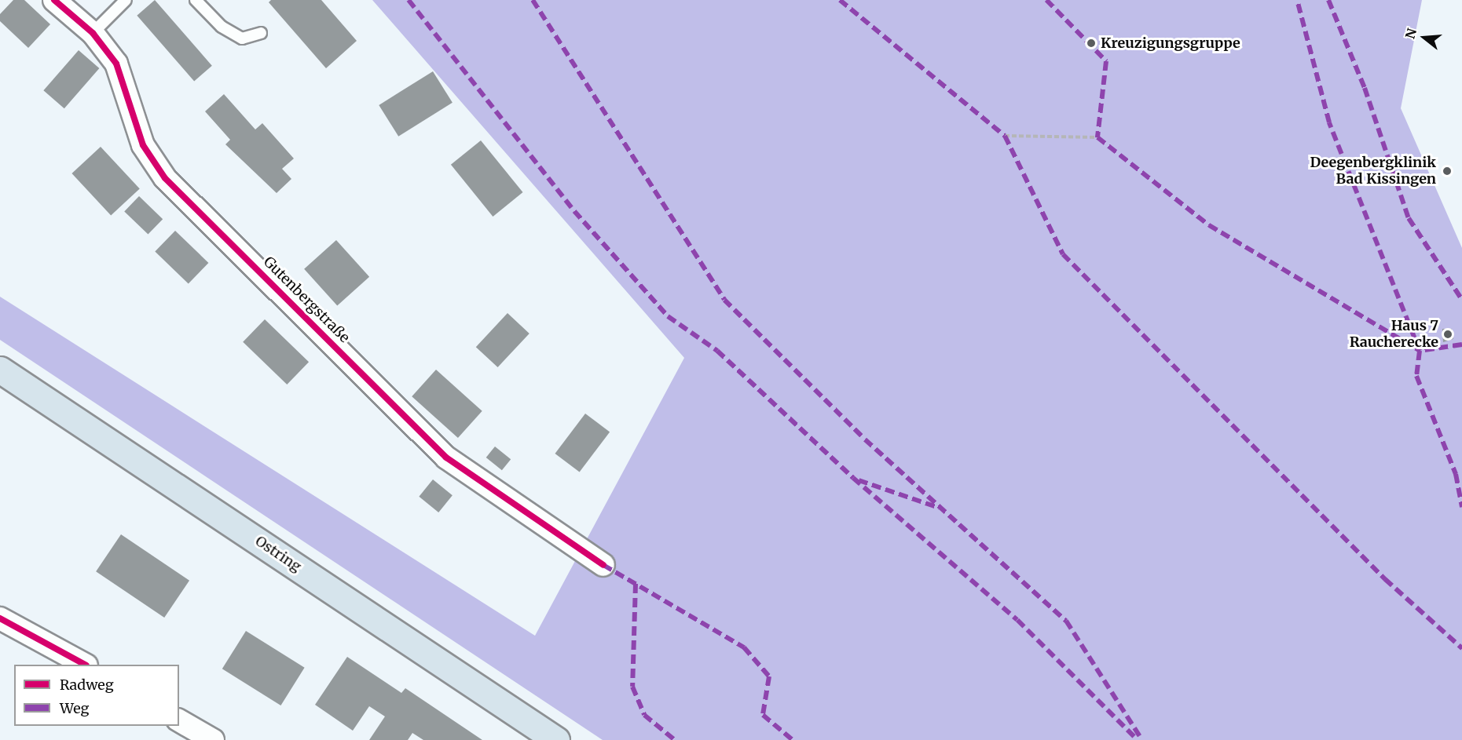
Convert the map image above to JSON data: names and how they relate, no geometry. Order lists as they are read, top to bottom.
{
  "streets": {
    "main road": ["Ostring"],
    "street": ["Gutenbergstraße"]
  },
  "places": ["Kreuzigungsgruppe", "Deegenbergklinik Bad Kissingen", "Haus 7 Raucherecke"],
  "legend": ["Radweg", "Weg"],
  "north": "left"
}
